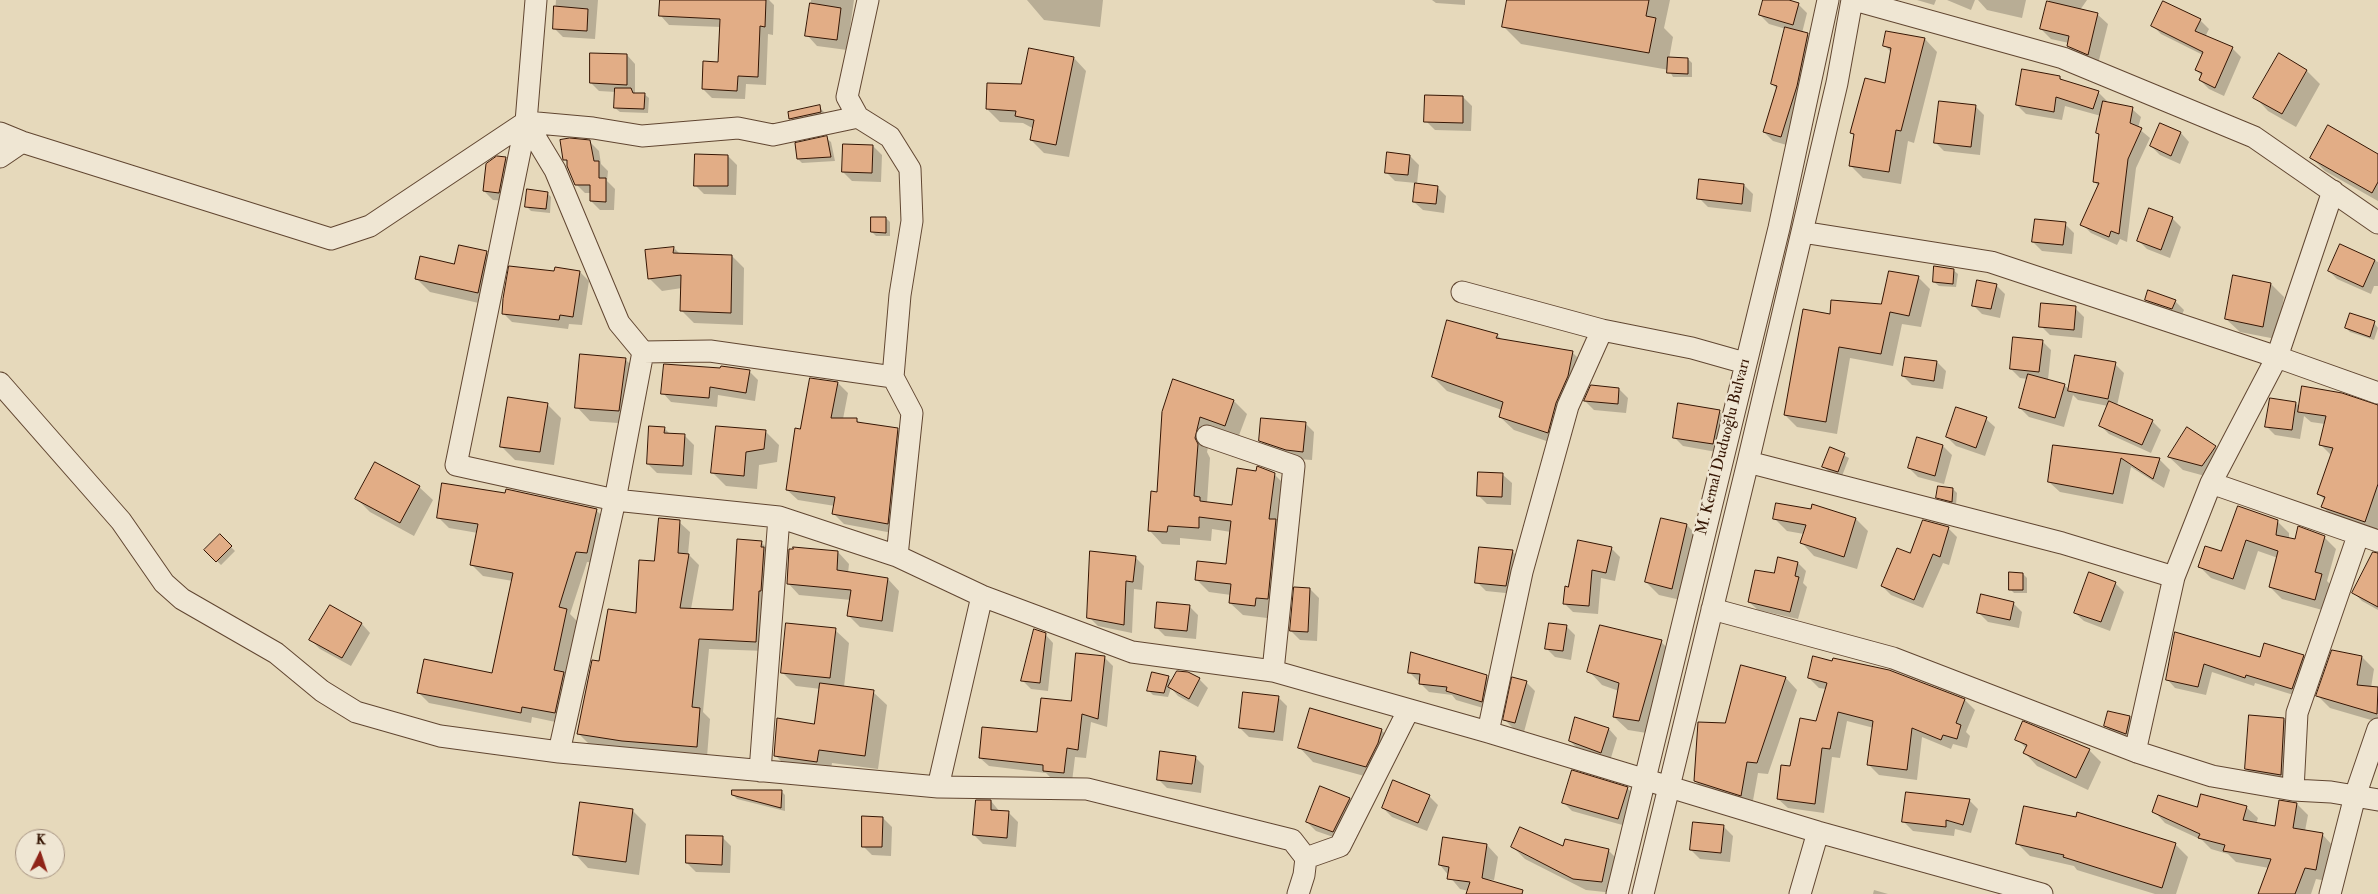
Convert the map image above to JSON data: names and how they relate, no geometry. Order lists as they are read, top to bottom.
{
  "streets": {
    "street": ["M. Kemal Duduoğlu Bulvarı"]
  },
  "north": "top"
}
